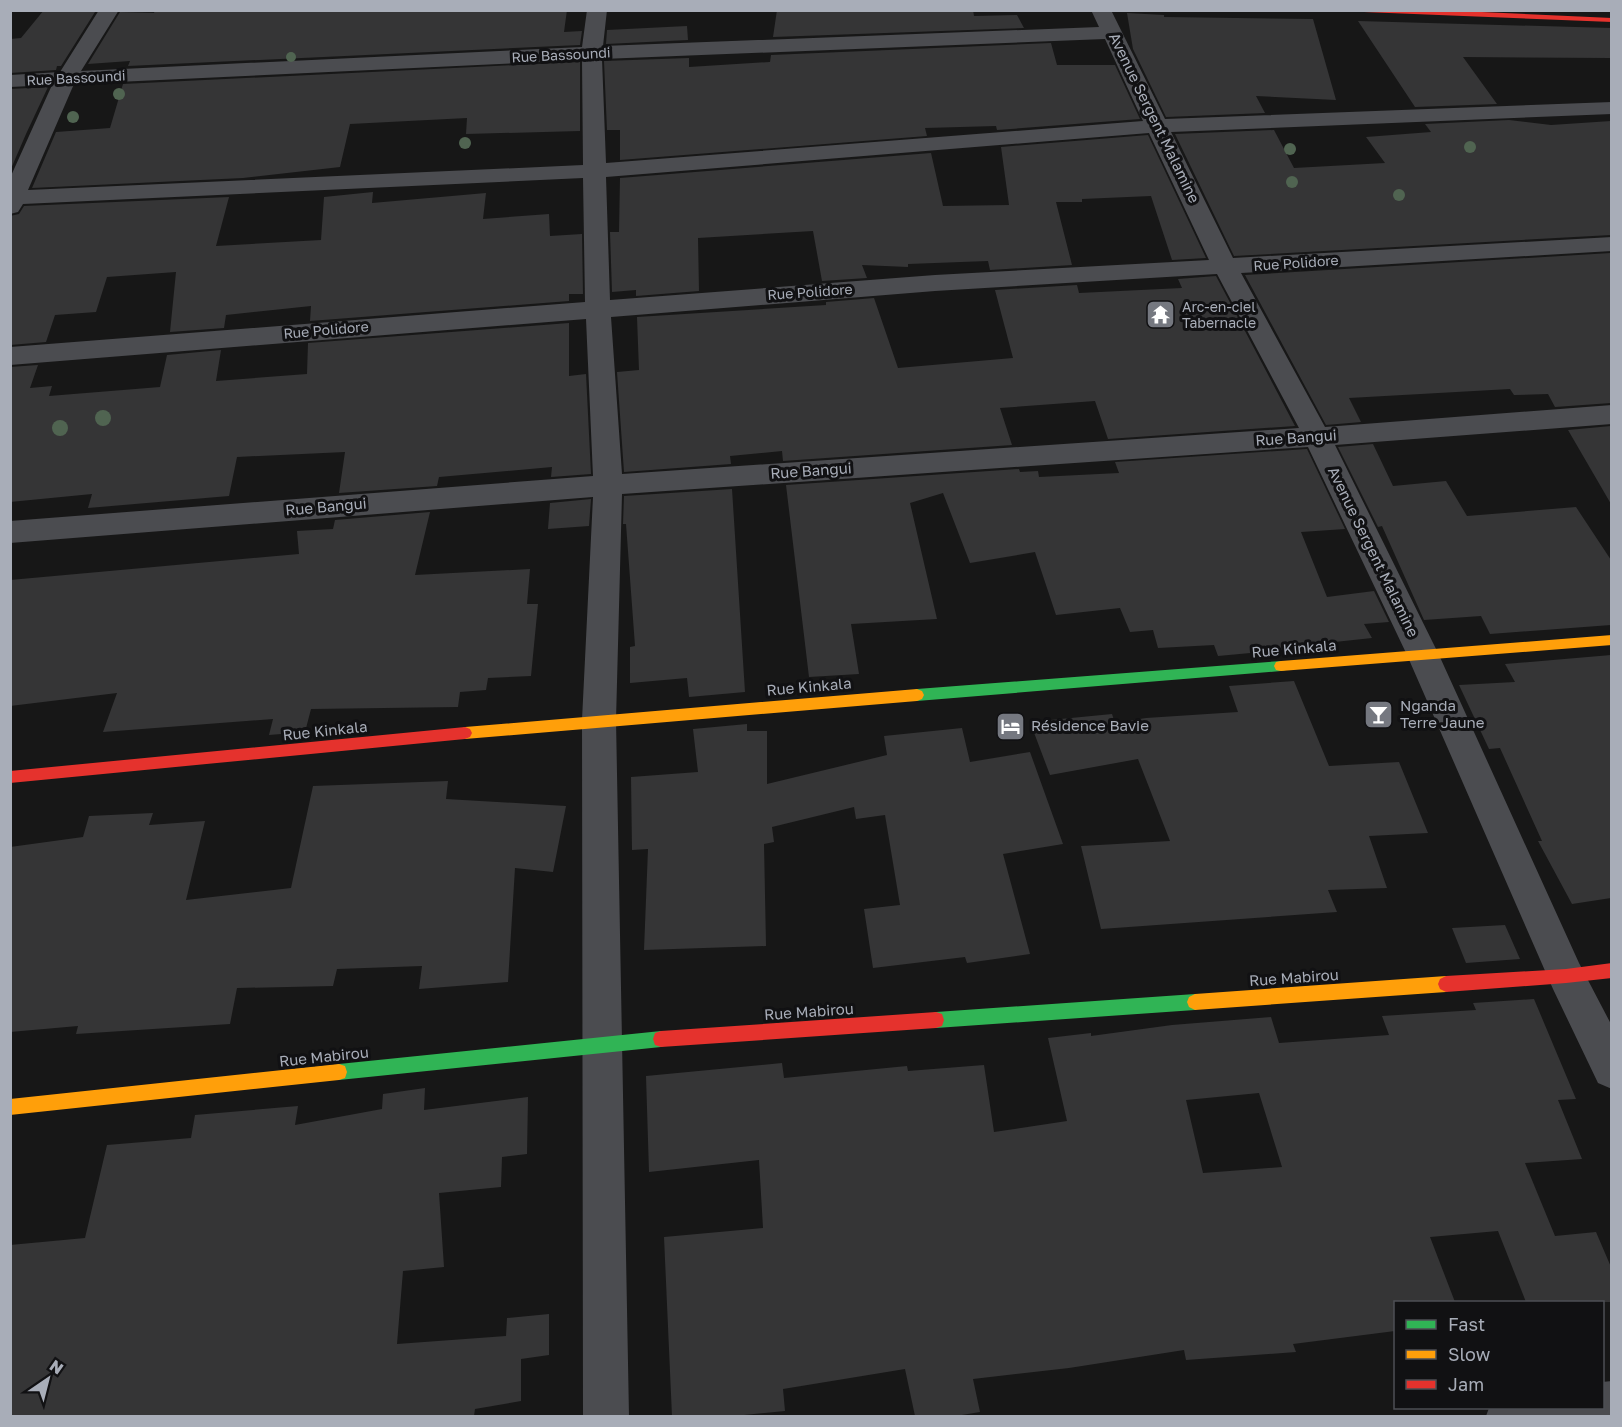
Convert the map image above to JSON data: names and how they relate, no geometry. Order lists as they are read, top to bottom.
{
  "streets": {
    "street": [
      "Rue Bassoundi",
      "Avenue Sergent Malamine",
      "Rue Polidore",
      "Rue Bangui",
      "Rue Kinkala",
      "Rue Mabirou"
    ]
  },
  "crossings": [
    ["Rue Bassoundi", "Avenue Sergent Malamine"],
    ["Avenue Sergent Malamine", "Rue Polidore"],
    ["Avenue Sergent Malamine", "Rue Bangui"],
    ["Avenue Sergent Malamine", "Rue Kinkala"],
    ["Avenue Sergent Malamine", "Rue Mabirou"]
  ],
  "places": {
    "temple": ["Arc-en-ciel Tabernacle"],
    "bar": ["Nganda Terre Jaune"],
    "hotel": ["Résidence Bavie"]
  },
  "legend": ["Fast", "Slow", "Jam"],
  "north": "top right"
}
